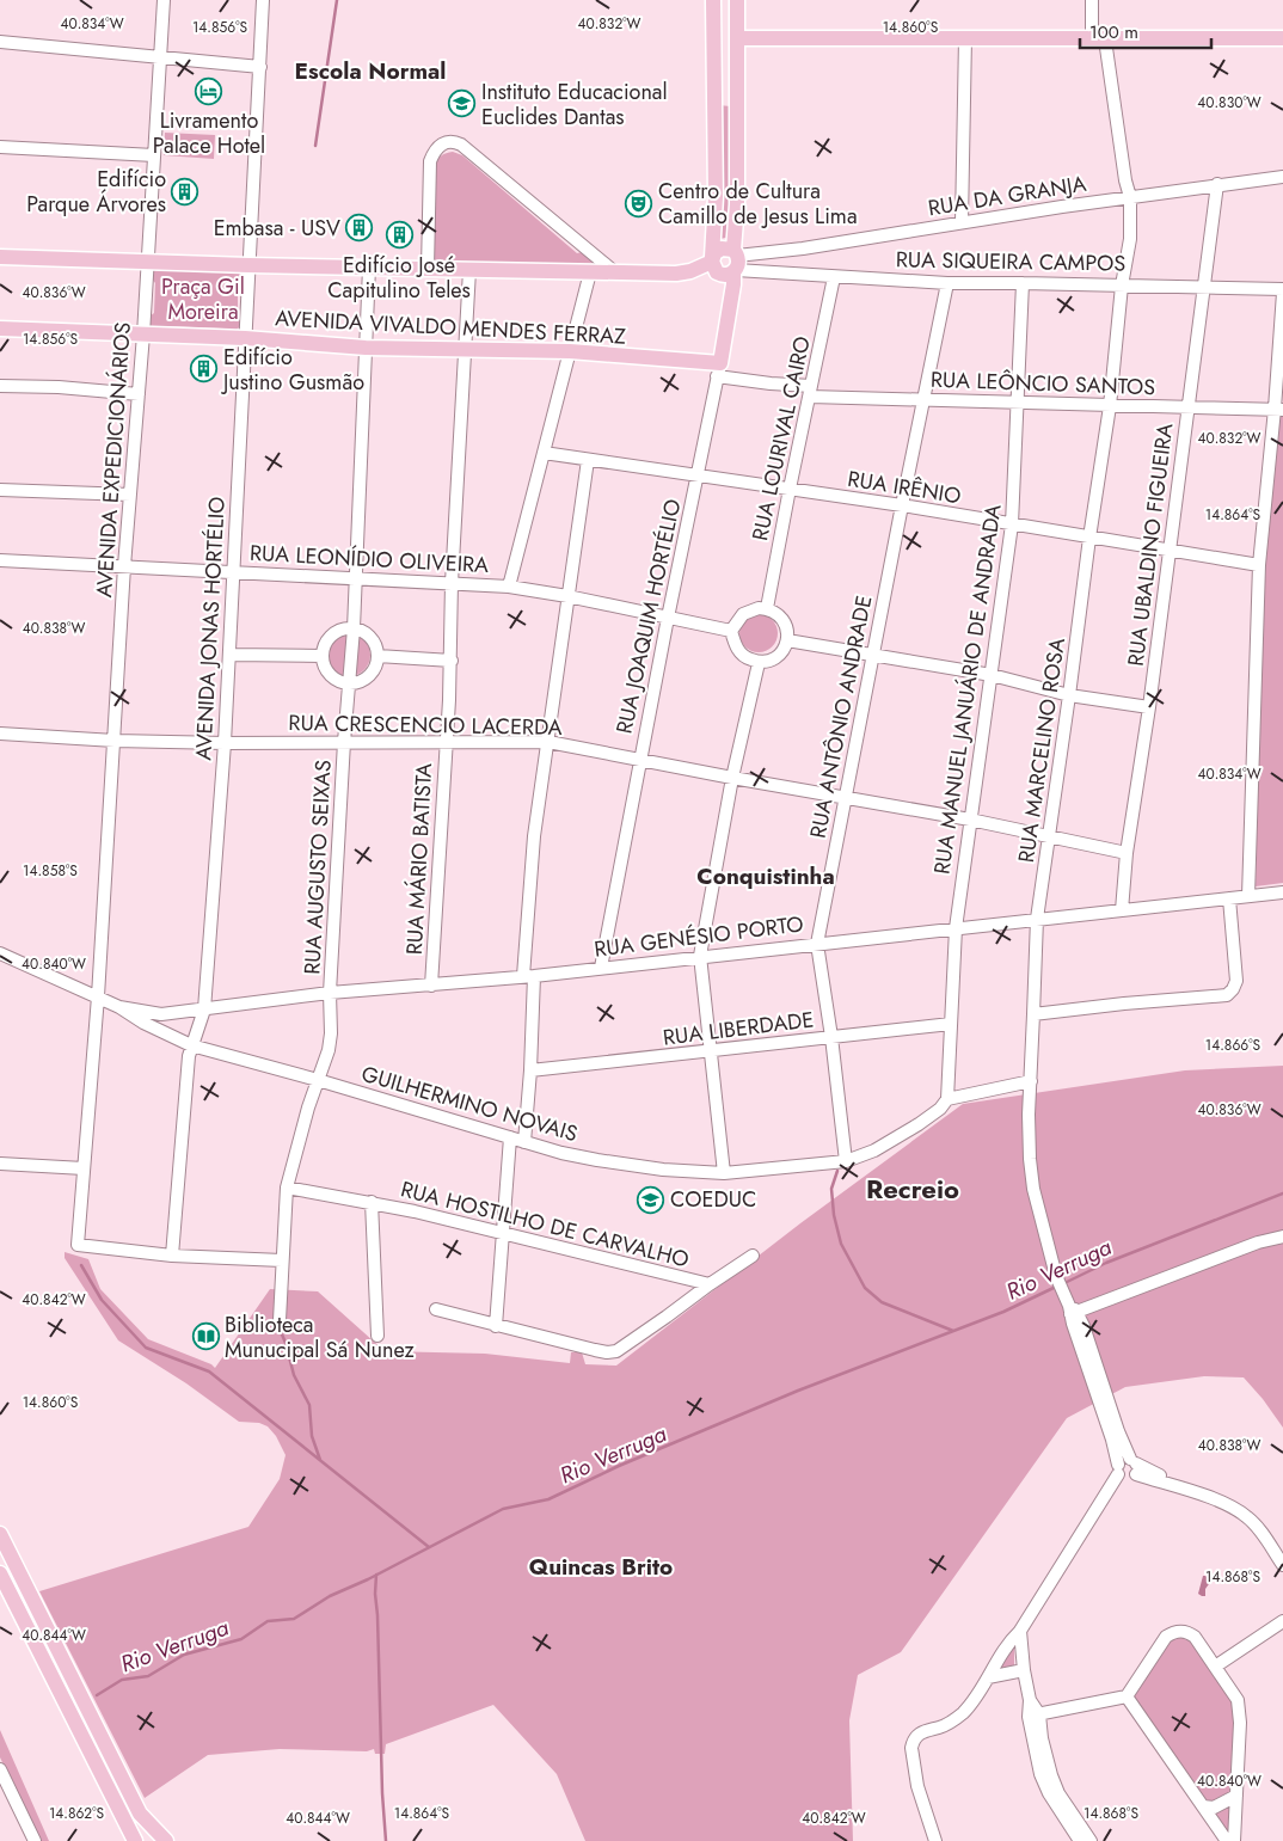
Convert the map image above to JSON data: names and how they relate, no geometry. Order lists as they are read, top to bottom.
{
  "streets": {
    "main road": ["AVENIDA VIVALDO MENDES FERRAZ", "RUA JOAQUIM HORTÉLIO"],
    "street": [
      "RUA DA GRANJA",
      "RUA SIQUEIRA CAMPOS",
      "RUA LEÔNCIO SANTOS",
      "RUA LOURIVAL CAIRO",
      "AVENIDA EXPEDICIONÁRIOS",
      "RUA IRÊNIO",
      "RUA UBALDINO FIGUEIRA",
      "RUA LEONÍDIO OLIVEIRA",
      "AVENIDA JONAS HORTÉLIO",
      "RUA MANUEL JANUÁRIO DE ANDRADA",
      "RUA ANTÔNIO ANDRADE",
      "RUA CRESCENCIO LACERDA",
      "RUA MARCELINO ROSA",
      "RUA MÁRIO BATISTA",
      "RUA AUGUSTO SEIXAS",
      "RUA GENÉSIO PORTO",
      "RUA LIBERDADE",
      "GUILHERMINO NOVAIS",
      "RUA HOSTILHO DE CARVALHO"
    ]
  },
  "crossings": [
    ["RUA DA GRANJA", "RUA SIQUEIRA CAMPOS"],
    ["RUA DA GRANJA", "RUA UBALDINO FIGUEIRA"],
    ["RUA DA GRANJA", "RUA JOAQUIM HORTÉLIO"],
    ["RUA DA GRANJA", "RUA MARCELINO ROSA"],
    ["RUA SIQUEIRA CAMPOS", "RUA LOURIVAL CAIRO"],
    ["RUA SIQUEIRA CAMPOS", "RUA UBALDINO FIGUEIRA"],
    ["RUA SIQUEIRA CAMPOS", "RUA JOAQUIM HORTÉLIO"],
    ["RUA SIQUEIRA CAMPOS", "RUA MANUEL JANUÁRIO DE ANDRADA"],
    ["RUA SIQUEIRA CAMPOS", "RUA ANTÔNIO ANDRADE"],
    ["RUA SIQUEIRA CAMPOS", "RUA MARCELINO ROSA"],
    ["AVENIDA VIVALDO MENDES FERRAZ", "RUA LEÔNCIO SANTOS"],
    ["AVENIDA VIVALDO MENDES FERRAZ", "AVENIDA EXPEDICIONÁRIOS"],
    ["AVENIDA VIVALDO MENDES FERRAZ", "RUA JOAQUIM HORTÉLIO"],
    ["AVENIDA VIVALDO MENDES FERRAZ", "AVENIDA JONAS HORTÉLIO"],
    ["AVENIDA VIVALDO MENDES FERRAZ", "RUA MÁRIO BATISTA"],
    ["AVENIDA VIVALDO MENDES FERRAZ", "RUA AUGUSTO SEIXAS"],
    ["RUA LEÔNCIO SANTOS", "RUA LOURIVAL CAIRO"],
    ["RUA LEÔNCIO SANTOS", "RUA UBALDINO FIGUEIRA"],
    ["RUA LEÔNCIO SANTOS", "RUA JOAQUIM HORTÉLIO"],
    ["RUA LEÔNCIO SANTOS", "RUA MANUEL JANUÁRIO DE ANDRADA"],
    ["RUA LEÔNCIO SANTOS", "RUA ANTÔNIO ANDRADE"],
    ["RUA LEÔNCIO SANTOS", "RUA MARCELINO ROSA"],
    ["RUA LOURIVAL CAIRO", "RUA IRÊNIO"],
    ["RUA LOURIVAL CAIRO", "RUA LEONÍDIO OLIVEIRA"],
    ["AVENIDA EXPEDICIONÁRIOS", "RUA LEONÍDIO OLIVEIRA"],
    ["AVENIDA EXPEDICIONÁRIOS", "AVENIDA JONAS HORTÉLIO"],
    ["AVENIDA EXPEDICIONÁRIOS", "RUA CRESCENCIO LACERDA"],
    ["AVENIDA EXPEDICIONÁRIOS", "GUILHERMINO NOVAIS"],
    ["RUA IRÊNIO", "RUA UBALDINO FIGUEIRA"],
    ["RUA IRÊNIO", "RUA JOAQUIM HORTÉLIO"],
    ["RUA IRÊNIO", "RUA MANUEL JANUÁRIO DE ANDRADA"],
    ["RUA IRÊNIO", "RUA ANTÔNIO ANDRADE"],
    ["RUA IRÊNIO", "RUA MARCELINO ROSA"],
    ["RUA UBALDINO FIGUEIRA", "RUA CRESCENCIO LACERDA"],
    ["RUA UBALDINO FIGUEIRA", "RUA GENÉSIO PORTO"],
    ["RUA LEONÍDIO OLIVEIRA", "RUA JOAQUIM HORTÉLIO"],
    ["RUA LEONÍDIO OLIVEIRA", "AVENIDA JONAS HORTÉLIO"],
    ["RUA LEONÍDIO OLIVEIRA", "RUA MÁRIO BATISTA"],
    ["RUA LEONÍDIO OLIVEIRA", "RUA AUGUSTO SEIXAS"],
    ["RUA JOAQUIM HORTÉLIO", "RUA CRESCENCIO LACERDA"],
    ["RUA JOAQUIM HORTÉLIO", "RUA GENÉSIO PORTO"],
    ["AVENIDA JONAS HORTÉLIO", "RUA CRESCENCIO LACERDA"],
    ["AVENIDA JONAS HORTÉLIO", "RUA GENÉSIO PORTO"],
    ["AVENIDA JONAS HORTÉLIO", "GUILHERMINO NOVAIS"],
    ["RUA MANUEL JANUÁRIO DE ANDRADA", "RUA CRESCENCIO LACERDA"],
    ["RUA MANUEL JANUÁRIO DE ANDRADA", "RUA GENÉSIO PORTO"],
    ["RUA MANUEL JANUÁRIO DE ANDRADA", "RUA LIBERDADE"],
    ["RUA MANUEL JANUÁRIO DE ANDRADA", "GUILHERMINO NOVAIS"],
    ["RUA ANTÔNIO ANDRADE", "RUA CRESCENCIO LACERDA"],
    ["RUA ANTÔNIO ANDRADE", "RUA GENÉSIO PORTO"],
    ["RUA ANTÔNIO ANDRADE", "RUA LIBERDADE"],
    ["RUA ANTÔNIO ANDRADE", "GUILHERMINO NOVAIS"],
    ["RUA CRESCENCIO LACERDA", "RUA MARCELINO ROSA"],
    ["RUA CRESCENCIO LACERDA", "RUA MÁRIO BATISTA"],
    ["RUA CRESCENCIO LACERDA", "RUA AUGUSTO SEIXAS"],
    ["RUA MARCELINO ROSA", "RUA GENÉSIO PORTO"],
    ["RUA MÁRIO BATISTA", "RUA GENÉSIO PORTO"],
    ["RUA AUGUSTO SEIXAS", "RUA GENÉSIO PORTO"],
    ["RUA AUGUSTO SEIXAS", "GUILHERMINO NOVAIS"],
    ["RUA AUGUSTO SEIXAS", "RUA HOSTILHO DE CARVALHO"],
    ["RUA GENÉSIO PORTO", "GUILHERMINO NOVAIS"]
  ],
  "districts": [
    "Escola Normal",
    "Conquistinha",
    "Recreio",
    "Quincas Brito"
  ],
  "water": ["Rio Verruga"],
  "parks": ["Praça Gil Moreira"],
  "places": {
    "hotel": ["Livramento Palace Hotel"],
    "school or university": ["Instituto Educacional Euclides Dantas", "COEDUC"],
    "building": [
      "Edifício Parque Árvores",
      "Embasa - USV",
      "Edifício José Capitulino Teles",
      "Edifício Justino Gusmão"
    ],
    "theatre": ["Centro de Cultura Camillo de Jesus Lima"],
    "library": ["Biblioteca Munucipal Sá Nunez"]
  },
  "scale_bar": "100 m",
  "coordinates": [
    "40.834°W",
    "40.832°W",
    "14.856°S",
    "14.860°S",
    "40.830°W",
    "40.836°W",
    "14.864°S",
    "40.838°W",
    "14.858°S",
    "40.840°W",
    "14.866°S",
    "40.842°W",
    "14.868°S",
    "40.844°W",
    "14.862°S"
  ]
}
